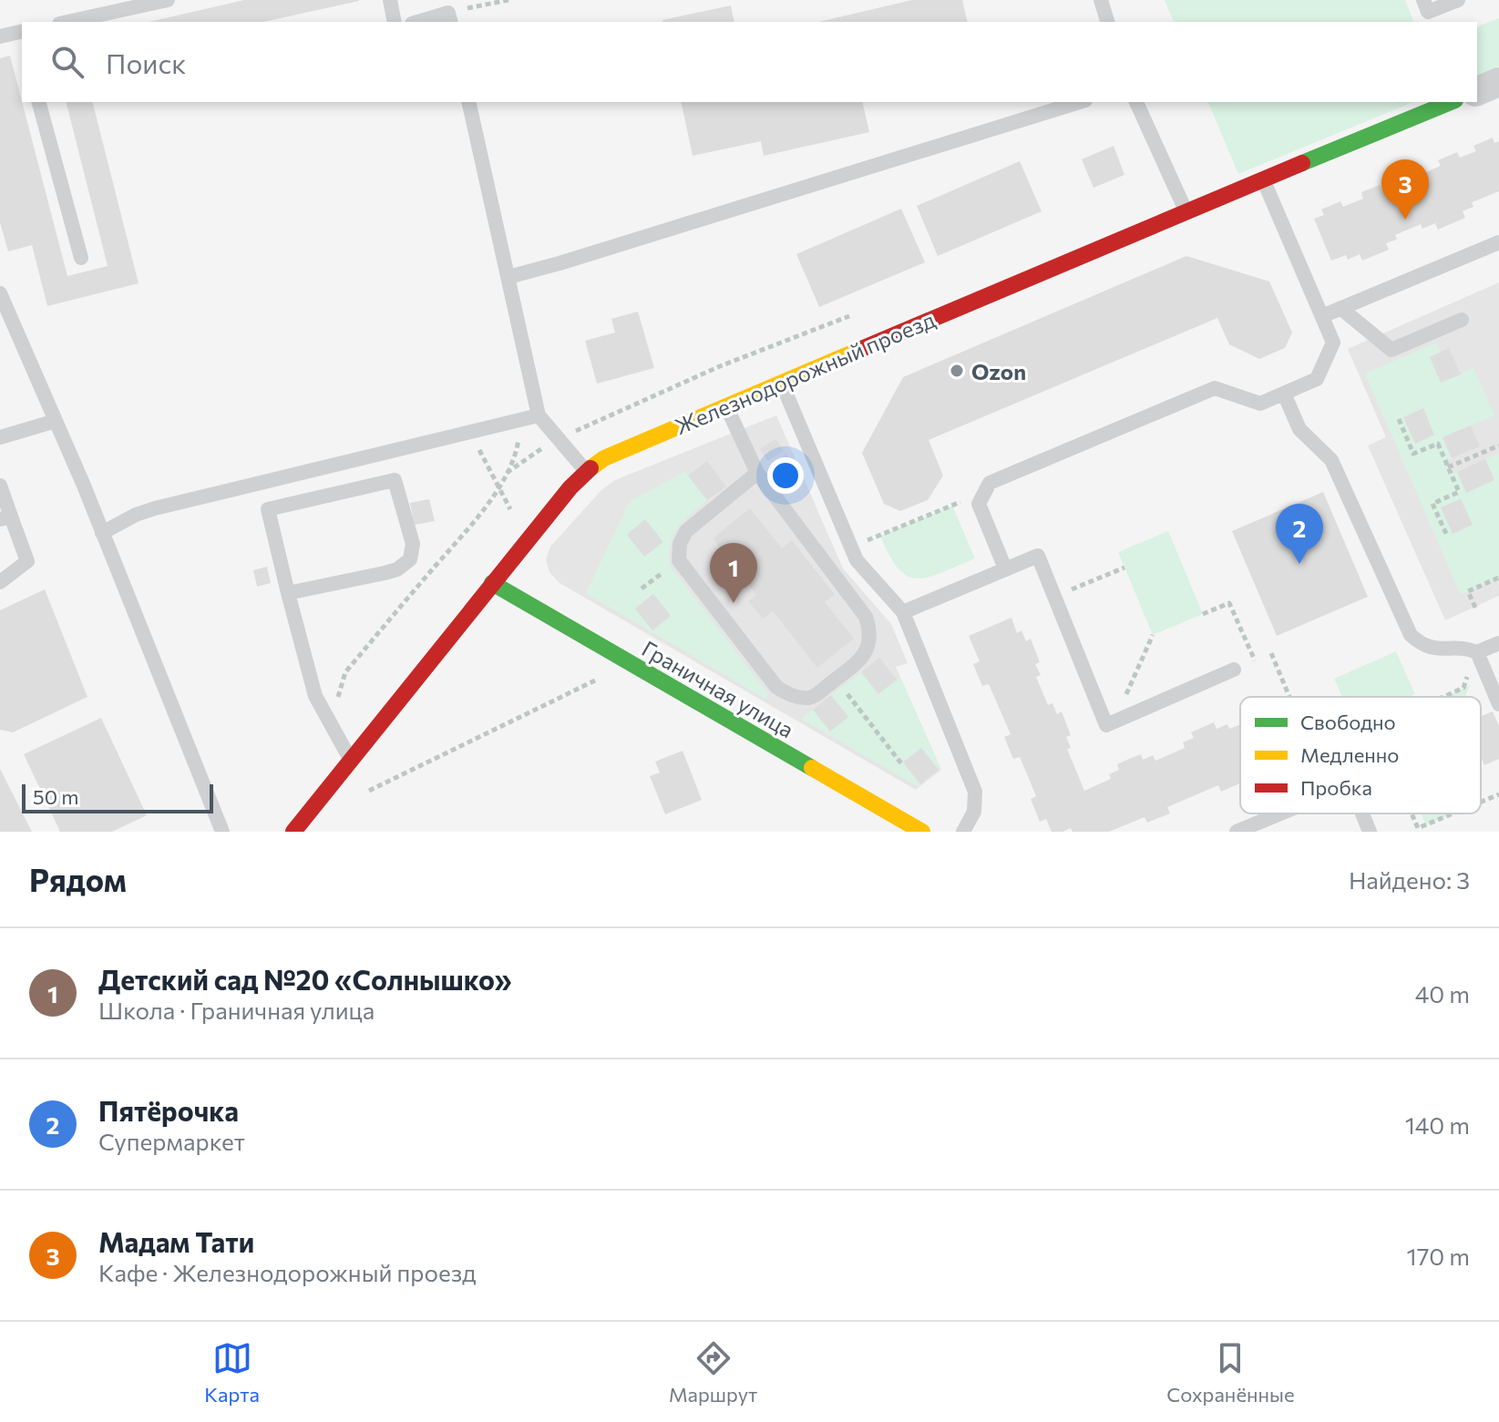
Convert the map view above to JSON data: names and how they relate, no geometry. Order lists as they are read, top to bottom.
{
  "streets": {
    "street": ["Железнодорожный проезд", "Граничная улица"]
  },
  "crossings": [
    ["Железнодорожный проезд", "Граничная улица"]
  ],
  "places": ["Ozon"],
  "legend": ["Свободно", "Медленно", "Пробка"],
  "scale_bar": "50 m",
  "page": {
    "search": "Поиск",
    "pins": ["3", "2", "1"],
    "scale": "50 m",
    "heading": ["Рядом", "Найдено: 3"],
    "list": [
      {
        "mark": "1",
        "name": "Детский сад №20 «Солнышко»",
        "note": "Школа · Граничная улица",
        "value": "40 m"
      },
      {
        "mark": "2",
        "name": "Пятёрочка",
        "note": "Супермаркет",
        "value": "140 m"
      },
      {
        "mark": "3",
        "name": "Мадам Тати",
        "note": "Кафе · Железнодорожный проезд",
        "value": "170 m"
      }
    ],
    "nav": ["Карта", "Маршрут", "Сохранённые"]
  }
}
